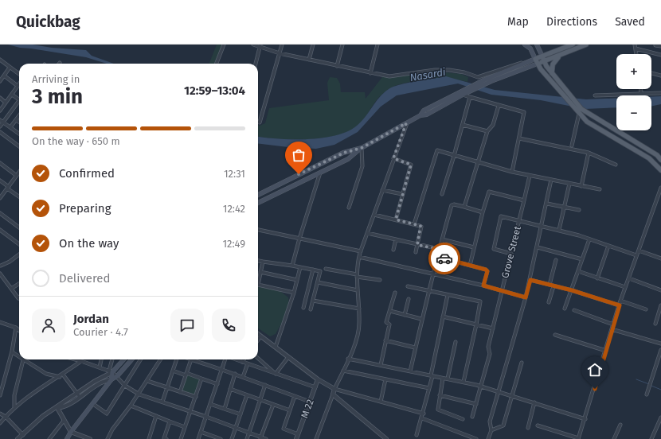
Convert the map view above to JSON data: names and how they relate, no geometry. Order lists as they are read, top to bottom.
{
  "streets": {
    "street": ["Grove Street", "M 22"]
  },
  "water": ["Nasardi"],
  "page": {
    "header": "Quickbag",
    "nav": ["Map", "Directions", "Saved"],
    "map_buttons": ["+", "−"],
    "heading": ["3 min", "Arriving in", "12:59–13:04"],
    "panel": ["Jordan", "Courier · 4.7"],
    "bar": "On the way · 650 m",
    "list": [
      ["Confirmed", "12:31"],
      ["Preparing", "12:42"],
      ["On the way", "12:49"],
      "Delivered"
    ]
  }
}
